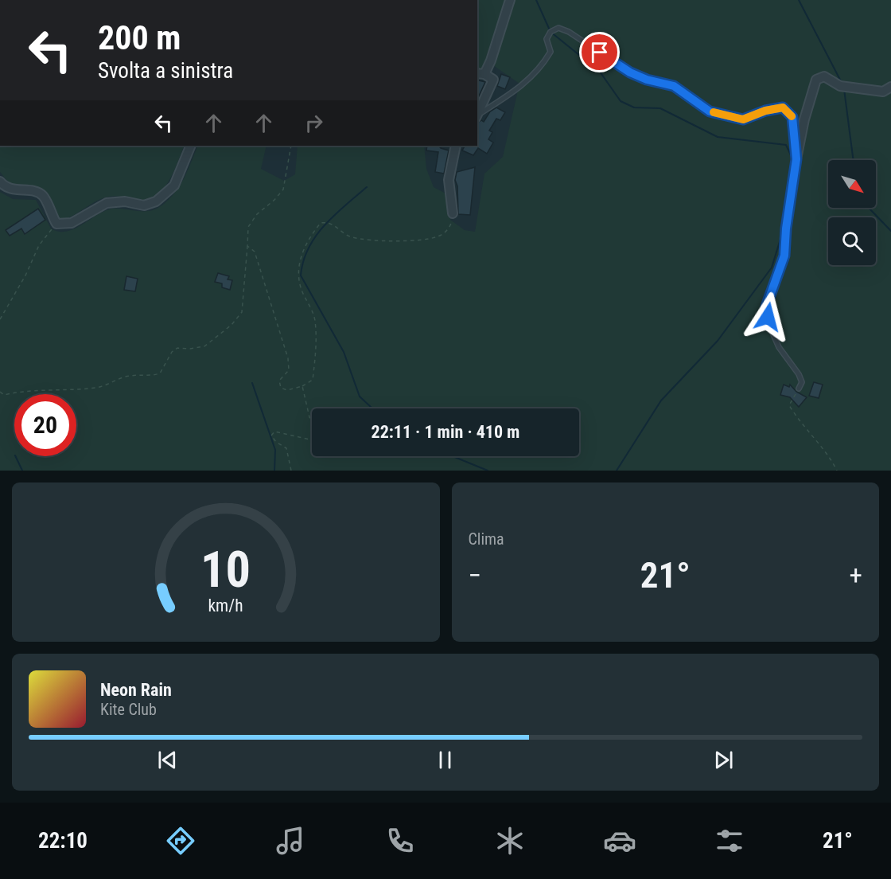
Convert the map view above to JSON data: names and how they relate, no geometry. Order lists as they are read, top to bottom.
{
  "north": "bottom right",
  "page": {
    "turn": ["200 m", "Svolta a sinistra"],
    "limit": "20",
    "trip": "22:11 · 1 min · 410 m",
    "tile": "Clima",
    "heat": ["−", "21°", "+"],
    "song": ["Neon Rain", "Kite Club"],
    "tabs": ["22:10", "21°"],
    "gauge": ["10", "km/h"]
  }
}
